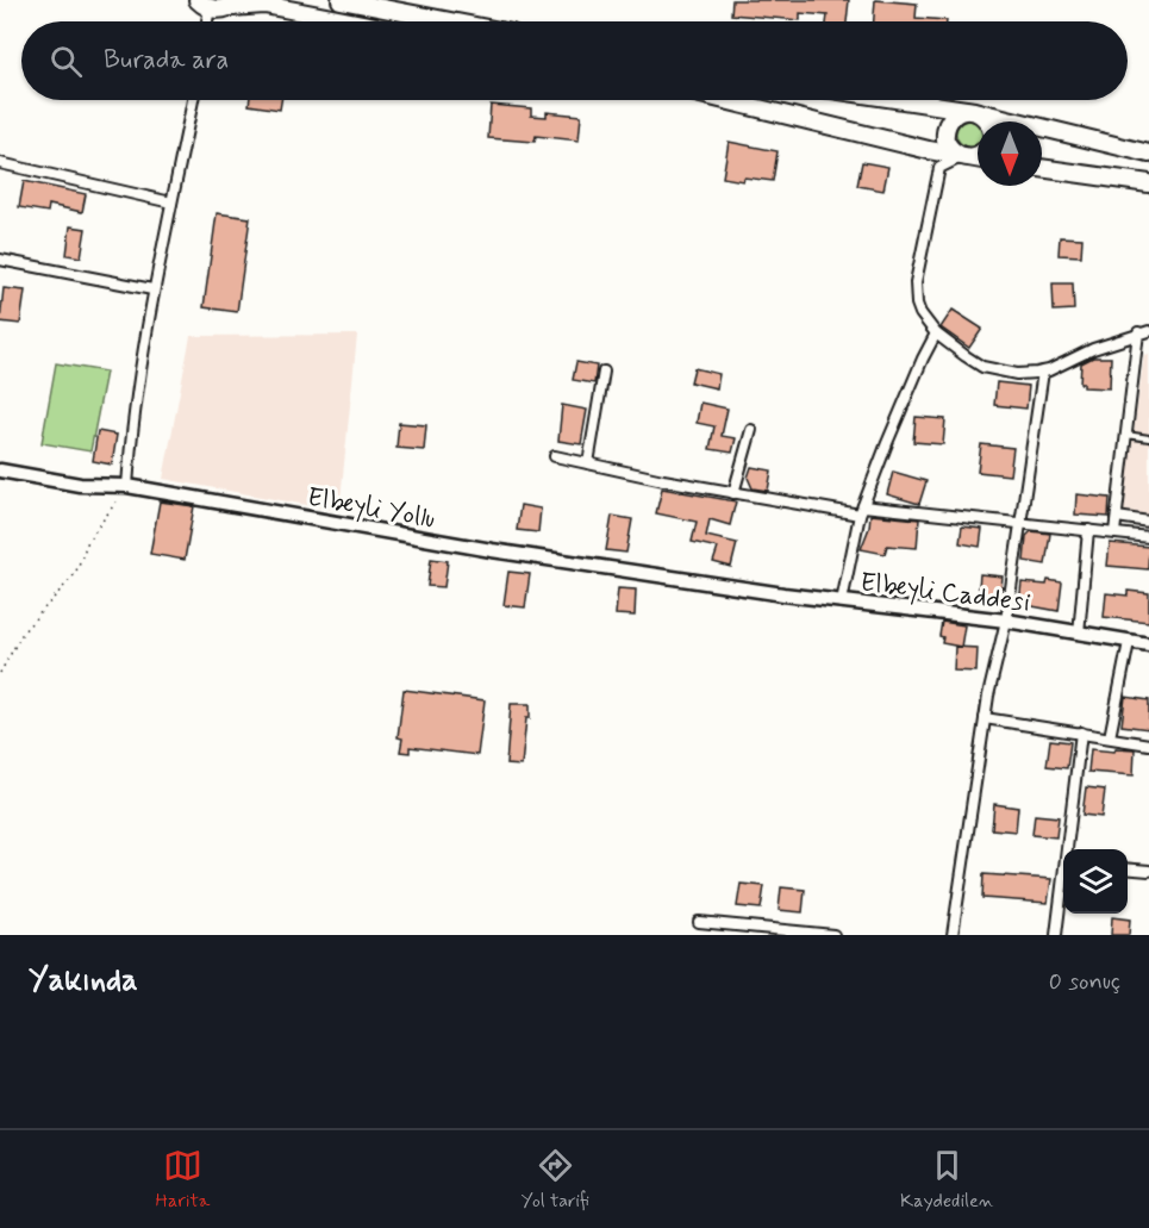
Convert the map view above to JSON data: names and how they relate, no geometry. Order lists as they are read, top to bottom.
{
  "streets": {
    "street": ["Elbeyli Yollu", "Elbeyli Caddesi"]
  },
  "crossings": [
    ["Elbeyli Yollu", "Elbeyli Caddesi"]
  ],
  "north": "bottom",
  "page": {
    "search": "Burada ara",
    "heading": ["Yakında", "0 sonuç"],
    "nav": ["Harita", "Yol tarifi", "Kaydedilen"]
  }
}
